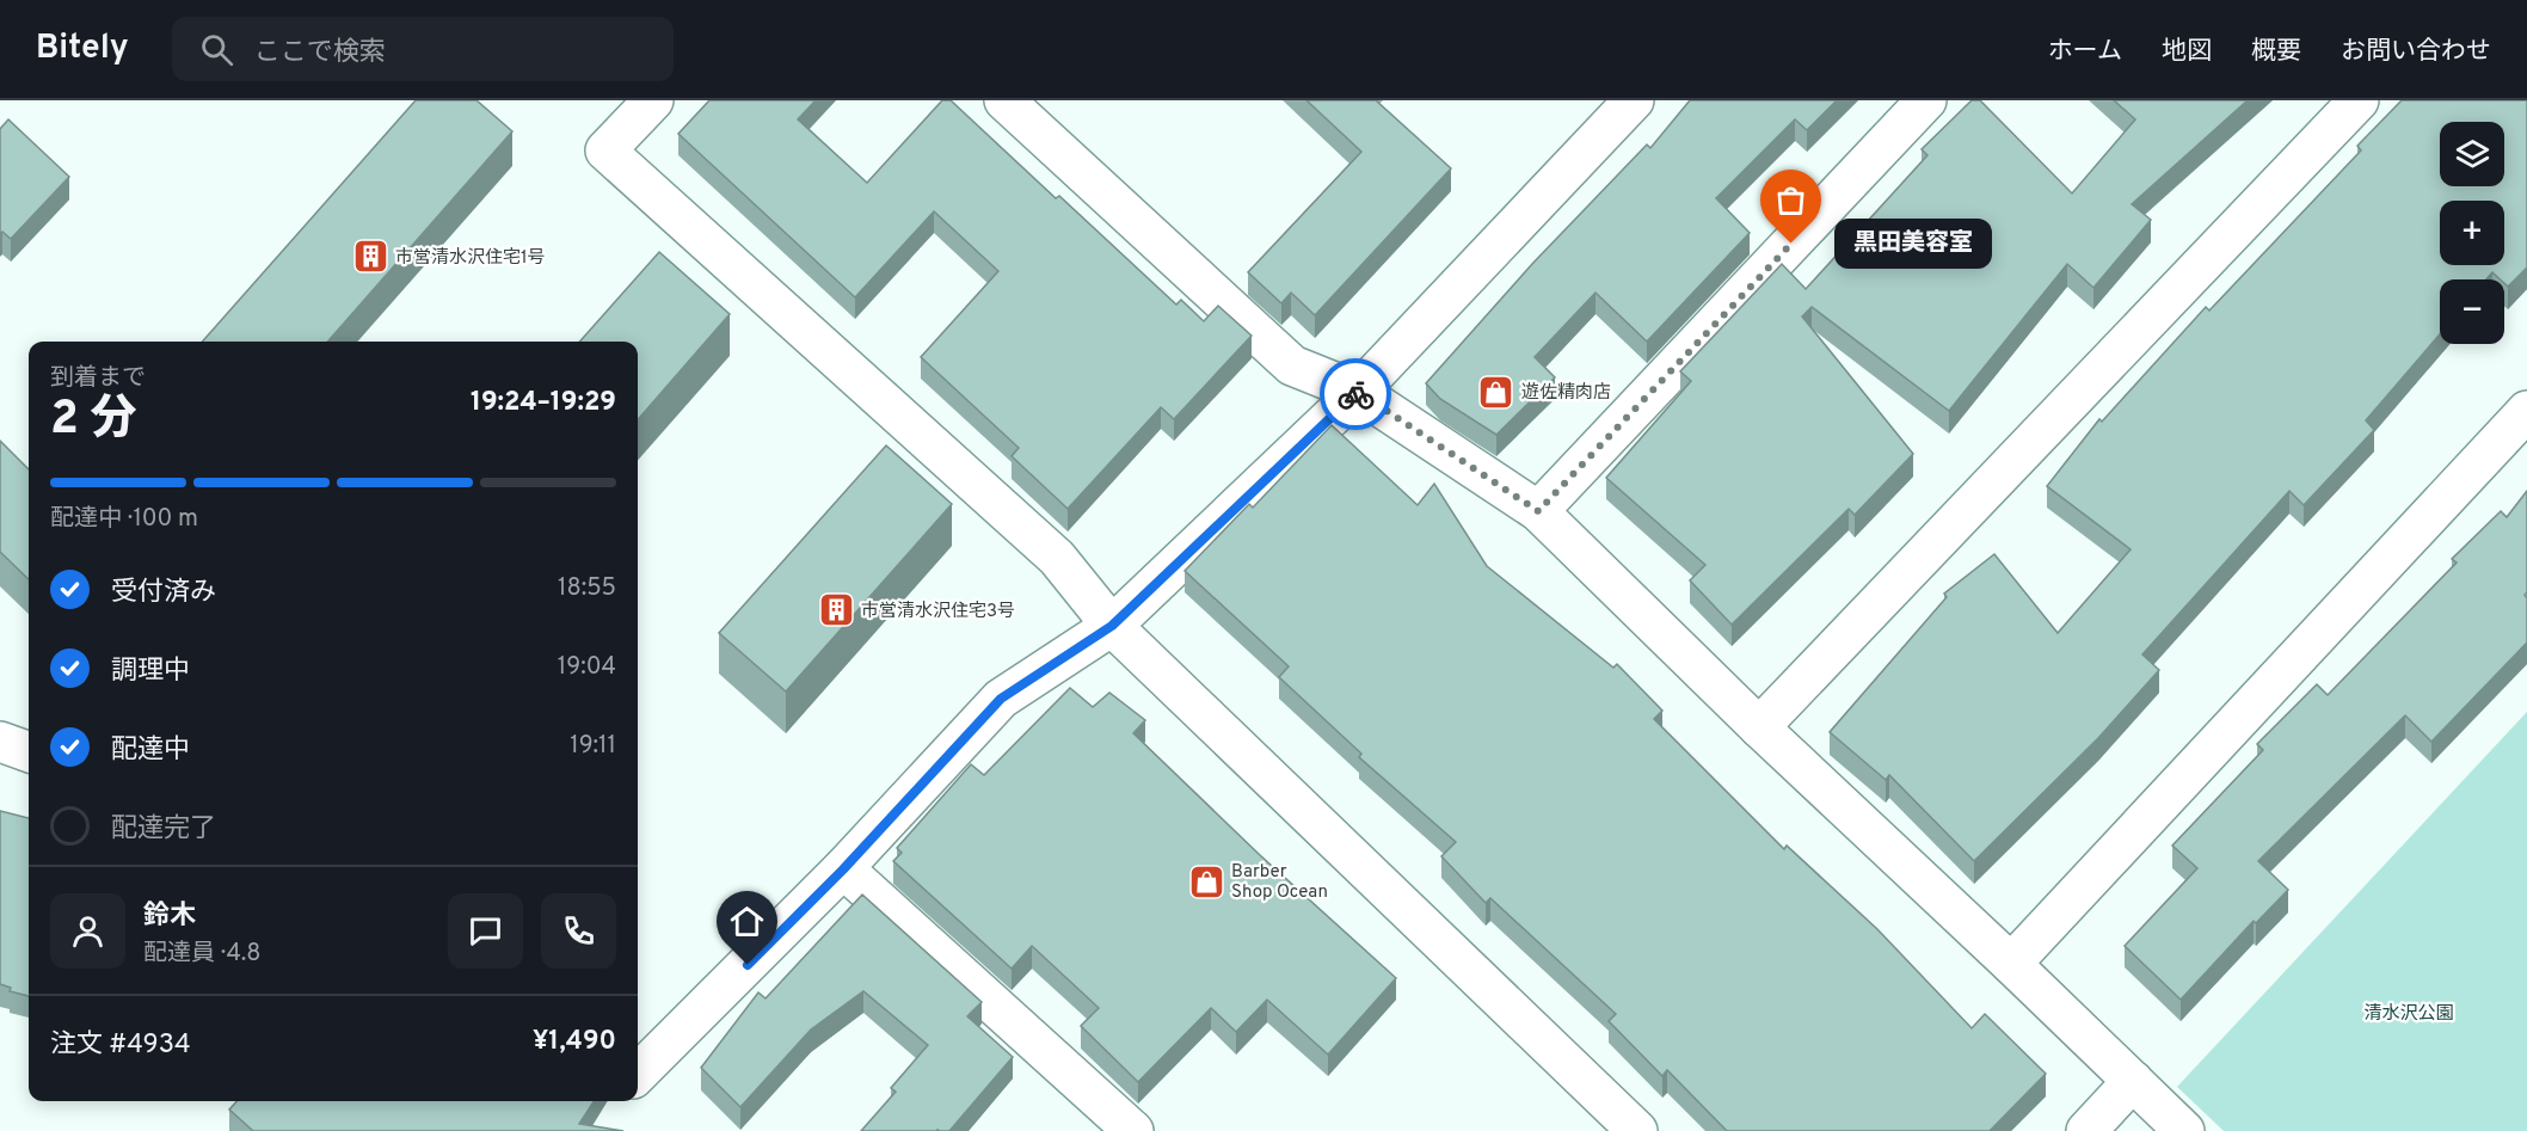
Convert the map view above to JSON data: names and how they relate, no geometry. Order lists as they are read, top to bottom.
{
  "parks": ["清水沢公園"],
  "places": {
    "other": ["黒田美容室"],
    "building": ["市営清水沢住宅1号", "市営清水沢住宅3号"],
    "shop": ["遊佐精肉店", "Barber Shop Ocean"]
  },
  "page": {
    "header": "Bitely",
    "search": "ここで検索",
    "nav": [
      "ホーム",
      "地図",
      "概要",
      "お問い合わせ"
    ],
    "map_buttons": ["+", "−"],
    "bubble": "黒田美容室",
    "heading": ["2 分", "到着まで", "19:24–19:29"],
    "panel": [
      "鈴木",
      "配達員 · 4.8",
      "注文 #4934",
      "¥1,490"
    ],
    "bar": "配達中 · 100 m",
    "list": [
      ["受付済み", "18:55"],
      ["調理中", "19:04"],
      ["配達中", "19:11"],
      "配達完了"
    ]
  }
}
